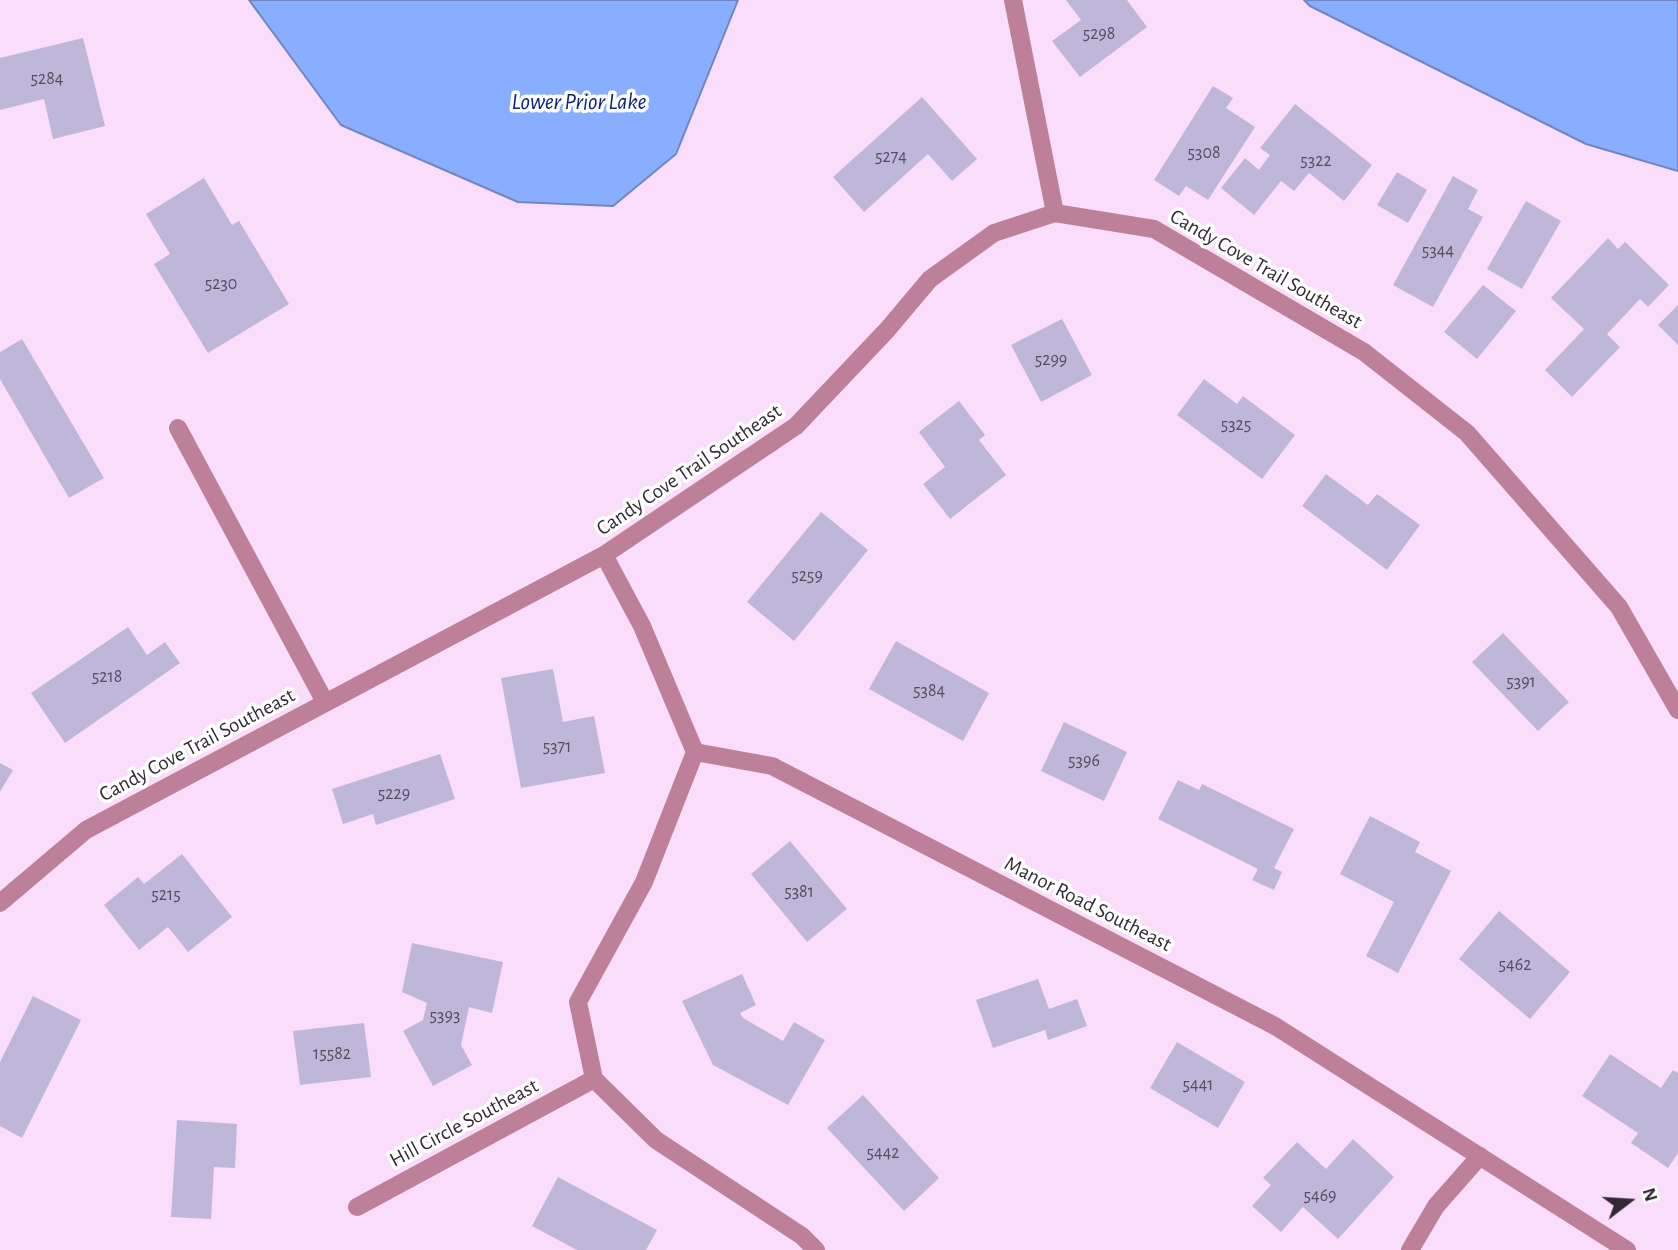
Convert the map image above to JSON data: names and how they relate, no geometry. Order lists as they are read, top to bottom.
{
  "streets": {
    "street": ["Candy Cove Trail Southeast", "Manor Road Southeast", "Hill Circle Southeast"]
  },
  "water": ["Lower Prior Lake"],
  "house_numbers": [
    "5298",
    "5284",
    "5308",
    "5274",
    "5322",
    "5344",
    "5230",
    "5299",
    "5325",
    "5259",
    "5218",
    "5391",
    "5384",
    "5371",
    "5396",
    "5229",
    "5381",
    "5215",
    "5462",
    "5393",
    "15582",
    "5441",
    "5442",
    "5469"
  ],
  "north": "right"
}
